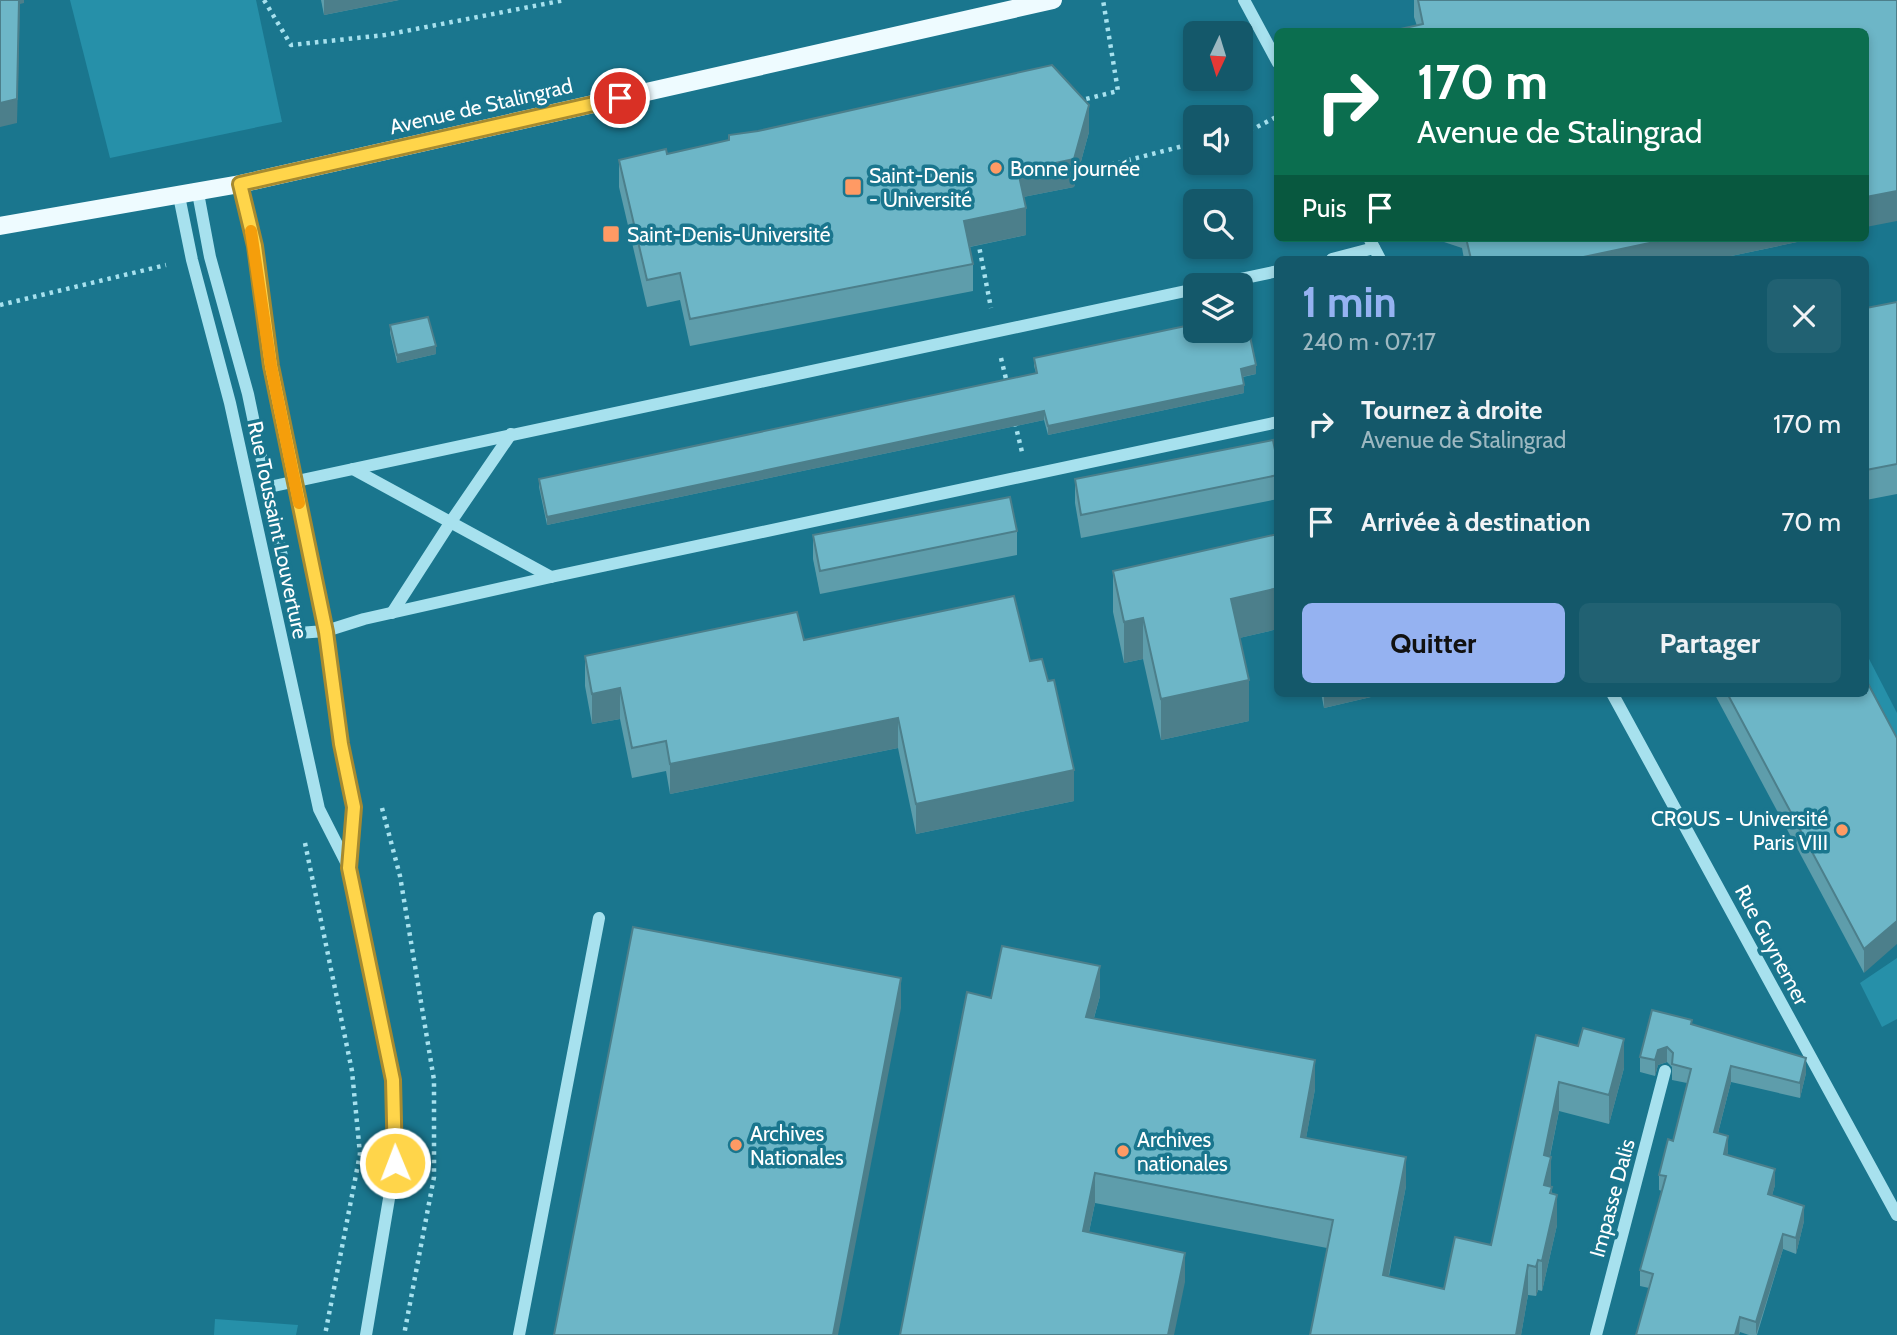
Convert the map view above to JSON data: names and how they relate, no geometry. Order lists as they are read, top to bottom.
{
  "streets": {
    "main road": ["Avenue de Stalingrad"],
    "street": ["Rue Toussaint Louverture", "Rue Guynemer", "Impasse Dalis"]
  },
  "crossings": [
    ["Avenue de Stalingrad", "Rue Toussaint Louverture"]
  ],
  "places": {
    "other": [
      "Bonne journée",
      "CROUS - Université Paris VIII",
      "Archives Nationales",
      "Archives nationales"
    ],
    "transit": ["Saint-Denis - Université", "Saint-Denis-Université"]
  },
  "north": "bottom",
  "page": {
    "turn": ["170 m", "Avenue de Stalingrad"],
    "then": "Puis",
    "heading": ["1 min", "240 m · 07:17"],
    "list": [
      {
        "name": "Tournez à droite",
        "note": "Avenue de Stalingrad",
        "value": "170 m"
      },
      {
        "name": "Arrivée à destination",
        "value": "70 m"
      }
    ],
    "buttons": ["Quitter", "Partager"]
  }
}
